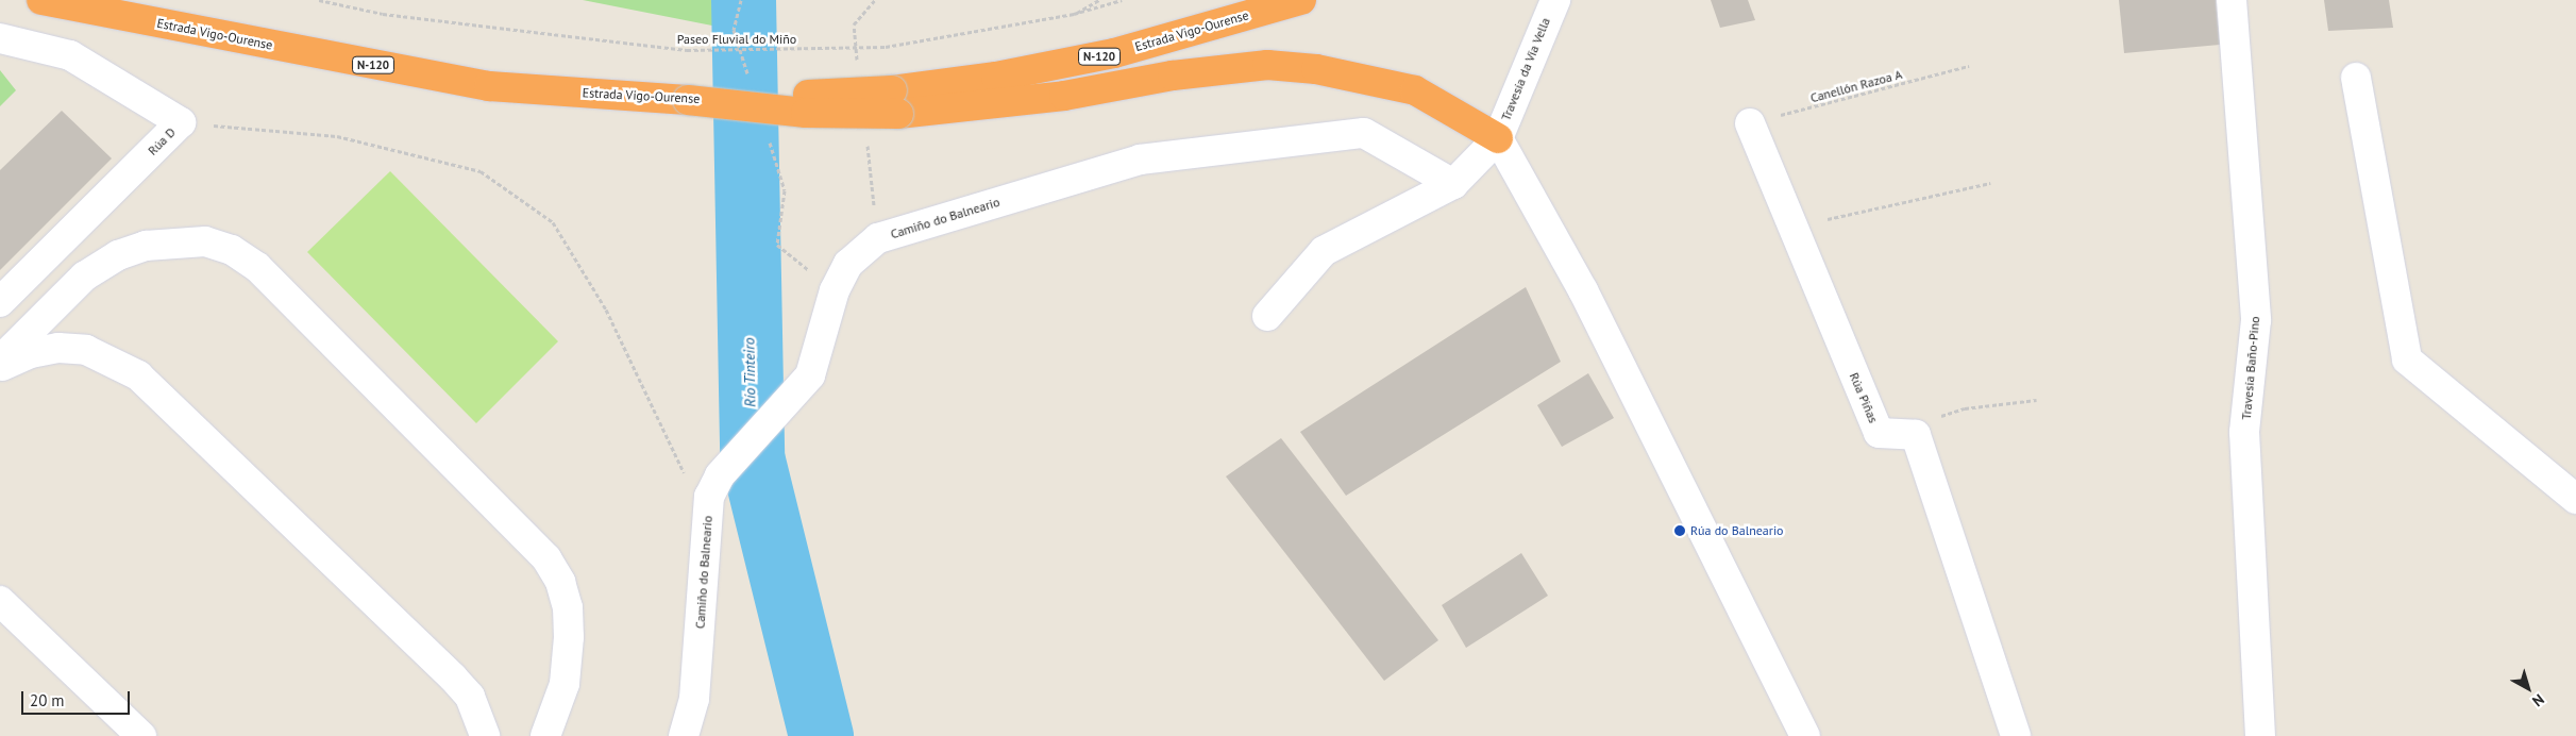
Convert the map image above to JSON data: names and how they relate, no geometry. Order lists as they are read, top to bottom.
{
  "streets": {
    "highway": ["Estrada Vigo-Ourense", "N-120"],
    "street": [
      "Travesía da Vía Vella",
      "Rúa D",
      "Camiño do Balneario",
      "Travesía Baño-Pino",
      "Rúa Piñas"
    ],
    "path": ["Paseo Fluvial do Miño", "Canellón Razoa A"]
  },
  "crossings": [
    ["Estrada Vigo-Ourense", "N-120"],
    ["Canellón Razoa A", "Rúa Piñas"]
  ],
  "water": ["Río Tinteiro"],
  "places": ["Rúa do Balneario"],
  "scale_bar": "20 m",
  "north": "bottom right"
}
